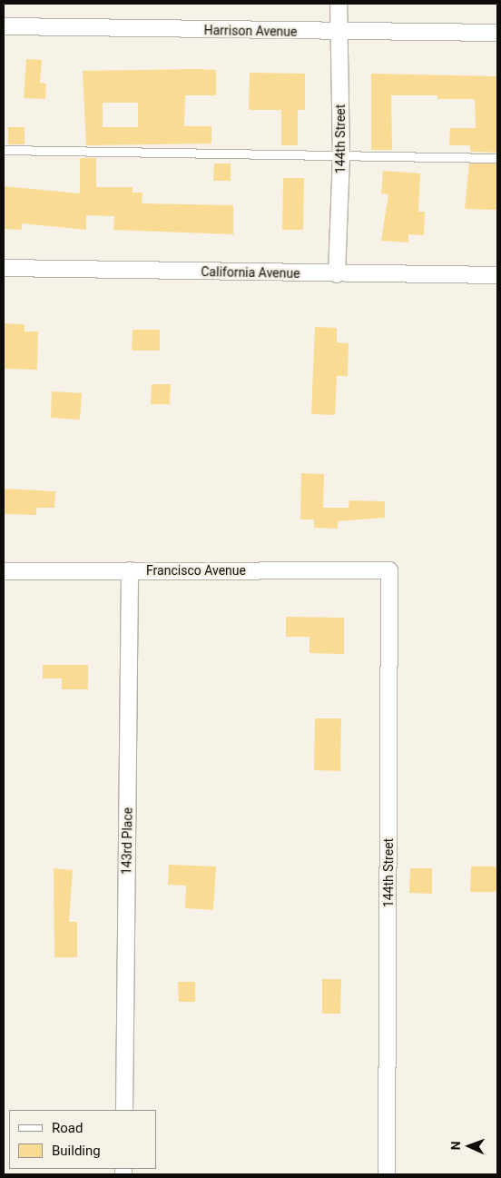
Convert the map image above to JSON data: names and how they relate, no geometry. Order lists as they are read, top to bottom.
{
  "streets": {
    "street": [
      "Harrison Avenue",
      "144th Street",
      "California Avenue",
      "Francisco Avenue",
      "143rd Place"
    ]
  },
  "crossings": [
    ["Harrison Avenue", "144th Street"],
    ["144th Street", "California Avenue"],
    ["144th Street", "Francisco Avenue"],
    ["Francisco Avenue", "143rd Place"]
  ],
  "legend": ["Road", "Building"],
  "north": "left"
}
